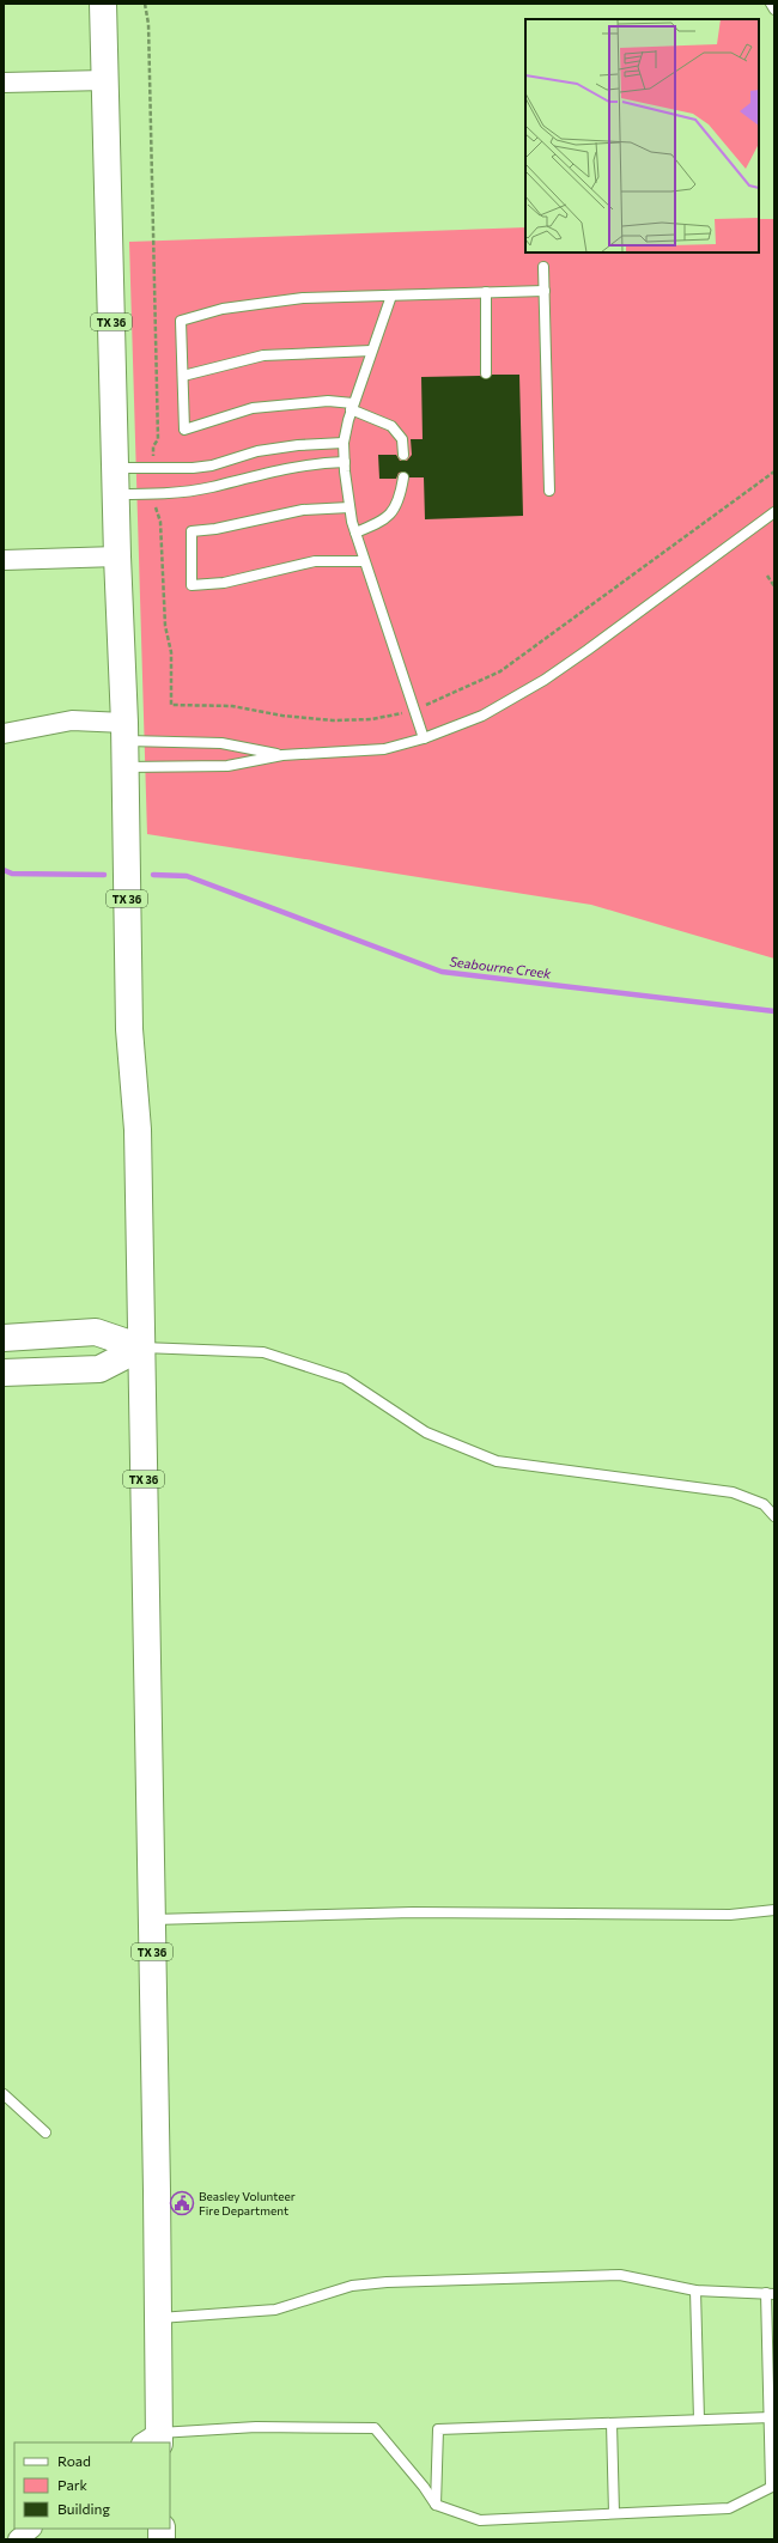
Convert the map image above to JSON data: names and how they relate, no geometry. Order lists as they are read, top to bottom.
{
  "streets": {
    "main road": ["TX 36"]
  },
  "water": ["Seabourne Creek"],
  "places": {
    "public building": ["Beasley Volunteer Fire Department"]
  },
  "legend": ["Road", "Park", "Building"]
}
